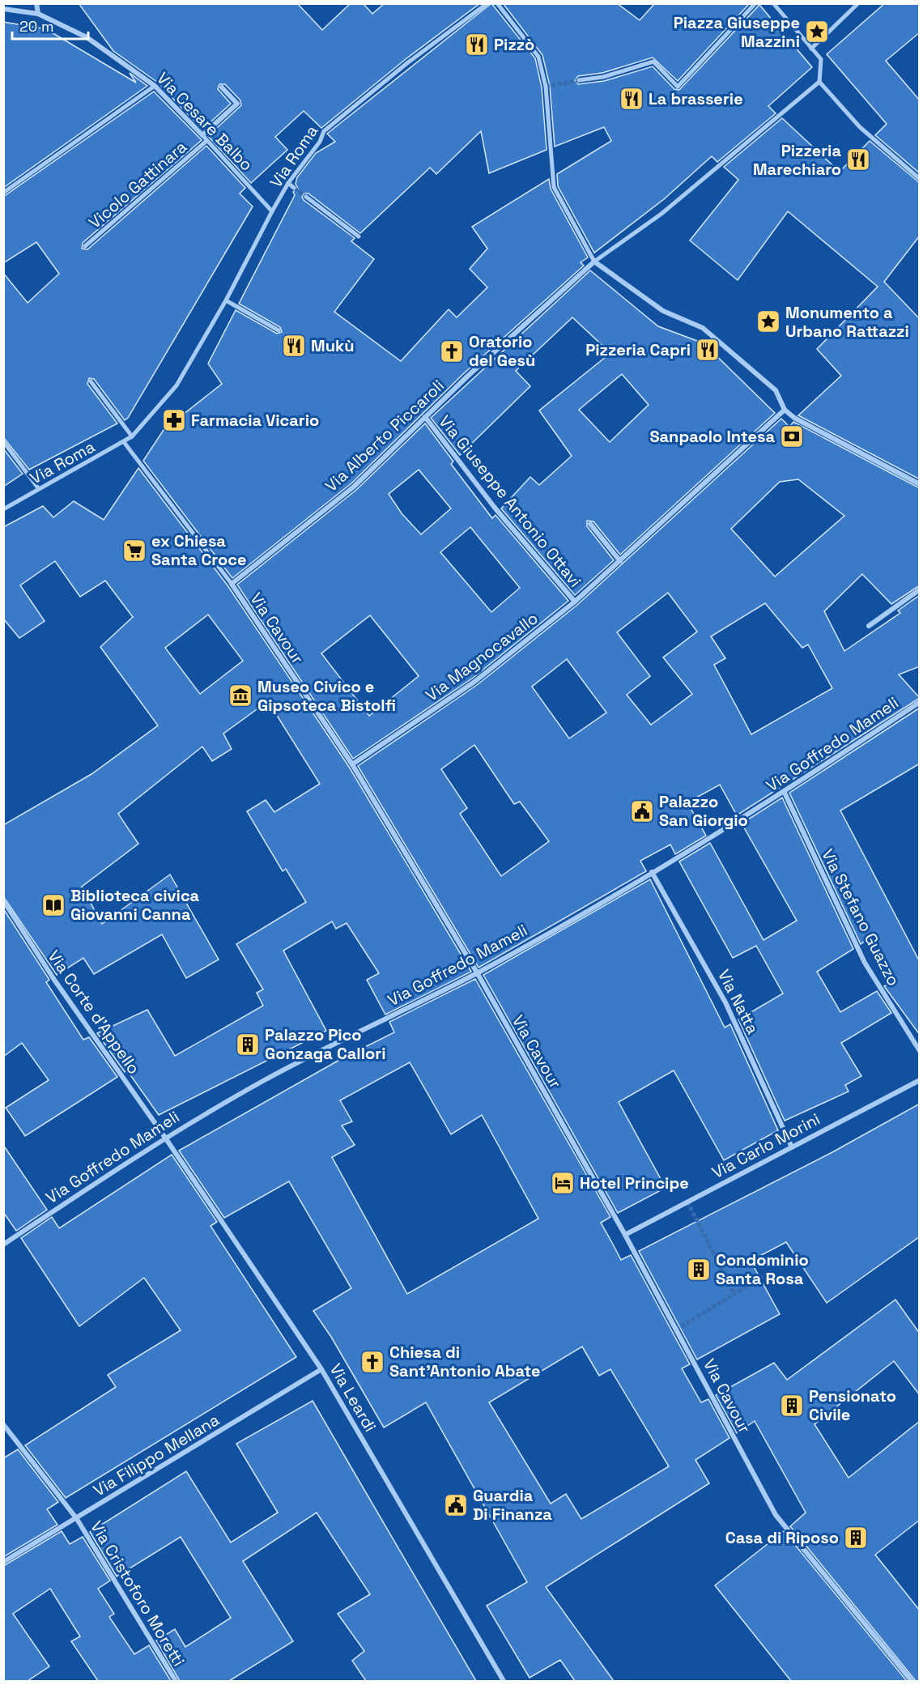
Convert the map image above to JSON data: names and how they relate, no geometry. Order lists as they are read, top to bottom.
{
  "streets": {
    "street": [
      "Via Cesare Balbo",
      "Via Roma",
      "Vicolo Gattinara",
      "Via Alberto Piccaroli",
      "Via Giuseppe Antonio Ottavi",
      "Via Cavour",
      "Via Magnocavallo",
      "Via Goffredo Mameli",
      "Via Stefano Guazzo",
      "Via Natta",
      "Via Corte d'Appello",
      "Via Carlo Morini",
      "Via Leardi",
      "Via Filippo Mellana",
      "Via Cristoforo Moretti"
    ]
  },
  "crossings": [
    ["Via Cesare Balbo", "Via Roma"],
    ["Via Cesare Balbo", "Vicolo Gattinara"],
    ["Via Roma", "Via Cavour"],
    ["Via Alberto Piccaroli", "Via Giuseppe Antonio Ottavi"],
    ["Via Alberto Piccaroli", "Via Cavour"],
    ["Via Giuseppe Antonio Ottavi", "Via Magnocavallo"],
    ["Via Cavour", "Via Magnocavallo"],
    ["Via Cavour", "Via Goffredo Mameli"],
    ["Via Cavour", "Via Carlo Morini"],
    ["Via Goffredo Mameli", "Via Stefano Guazzo"],
    ["Via Goffredo Mameli", "Via Natta"],
    ["Via Goffredo Mameli", "Via Corte d'Appello"],
    ["Via Goffredo Mameli", "Via Leardi"],
    ["Via Natta", "Via Carlo Morini"],
    ["Via Corte d'Appello", "Via Leardi"],
    ["Via Leardi", "Via Filippo Mellana"],
    ["Via Filippo Mellana", "Via Cristoforo Moretti"]
  ],
  "places": {
    "place": ["Piazza Giuseppe Mazzini", "Monumento a Urbano Rattazzi"],
    "restaurant": [
      "Pizzò",
      "La brasserie",
      "Pizzeria Marechiaro",
      "Mukù",
      "Pizzeria Capri"
    ],
    "church": ["Oratorio del Gesù", "Chiesa di Sant’Antonio Abate"],
    "pharmacy": ["Farmacia Vicario"],
    "bank": ["Sanpaolo Intesa"],
    "supermarket": ["ex Chiesa Santa Croce"],
    "museum": ["Museo Civico e Gipsoteca Bistolfi"],
    "public building": ["Palazzo San Giorgio", "Guardia Di Finanza"],
    "library": ["Biblioteca civica Giovanni Canna"],
    "building": [
      "Palazzo Pico Gonzaga Callori",
      "Condominio Santa Rosa",
      "Pensionato Civile",
      "Casa di Riposo"
    ],
    "hotel": ["Hotel Principe"]
  },
  "scale_bar": "20 m"
}
